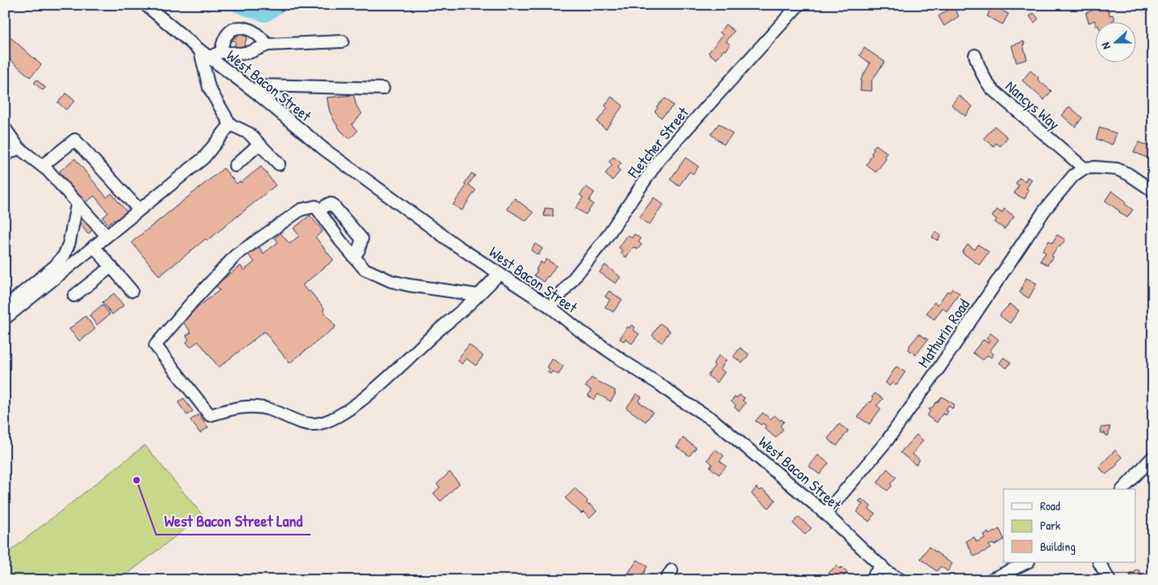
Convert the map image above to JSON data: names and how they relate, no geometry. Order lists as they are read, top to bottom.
{
  "streets": {
    "street": [
      "West Bacon Street",
      "Nancys Way",
      "Fletcher Street",
      "Mathurin Road"
    ]
  },
  "crossings": [
    ["West Bacon Street", "Fletcher Street"],
    ["West Bacon Street", "Mathurin Road"],
    ["Nancys Way", "Mathurin Road"]
  ],
  "places": ["West Bacon Street Land"],
  "legend": ["Road", "Park", "Building"],
  "north": "left"
}
